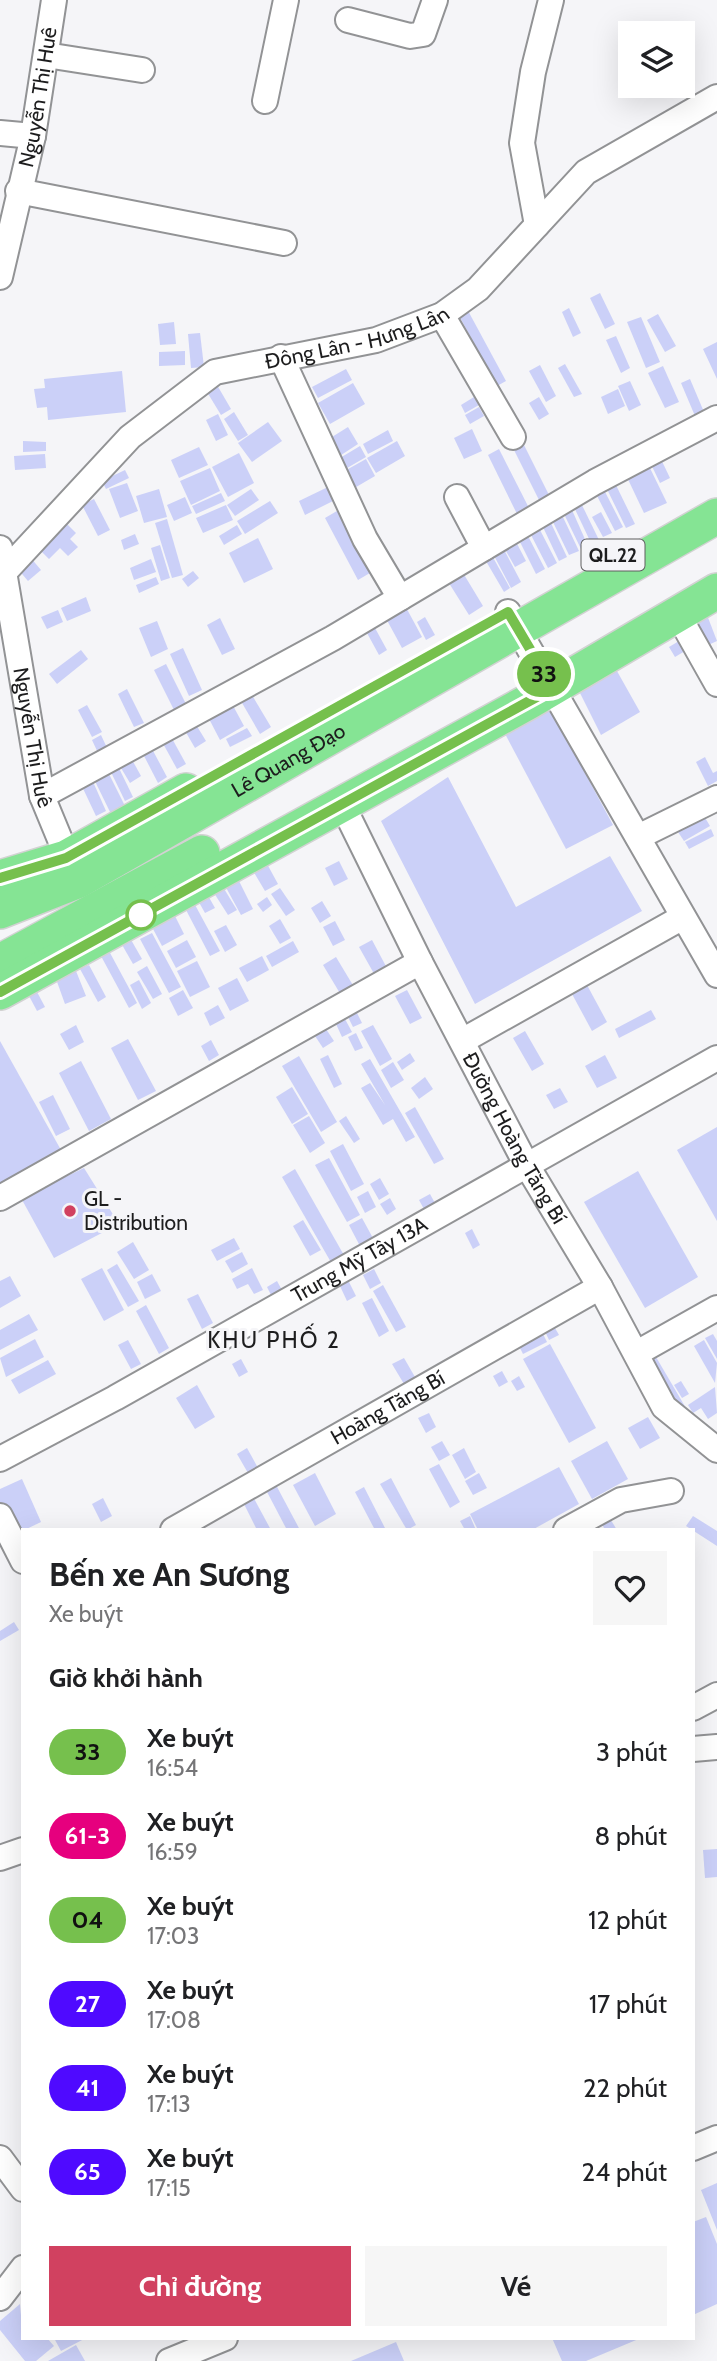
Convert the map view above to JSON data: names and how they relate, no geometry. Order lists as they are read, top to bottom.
{
  "streets": {
    "highway": ["QL.22", "Lê Quang Đạo"],
    "street": [
      "Nguyễn Thị Huê",
      "Đông Lân - Hưng Lân",
      "Đường Hoàng Tăng Bí",
      "Trung Mỹ Tây 13A",
      "Hoàng Tăng Bí"
    ]
  },
  "crossings": [
    ["Nguyễn Thị Huê", "Đông Lân - Hưng Lân"],
    ["Nguyễn Thị Huê", "Lê Quang Đạo"],
    ["Lê Quang Đạo", "Đường Hoàng Tăng Bí"],
    ["Đường Hoàng Tăng Bí", "Trung Mỹ Tây 13A"],
    ["Đường Hoàng Tăng Bí", "Hoàng Tăng Bí"]
  ],
  "districts": ["KHU PHỐ 2"],
  "places": ["GL - Distribution"],
  "lines": ["bus line 33"],
  "page": {
    "on_map": "33",
    "heading": [
      ["Bến xe An Sương", "Xe buýt"],
      "Giờ khởi hành"
    ],
    "list": [
      {
        "mark": "33",
        "name": "Xe buýt",
        "note": "16:54",
        "value": "3 phút"
      },
      {
        "mark": "61-3",
        "name": "Xe buýt",
        "note": "16:59",
        "value": "8 phút"
      },
      {
        "mark": "04",
        "name": "Xe buýt",
        "note": "17:03",
        "value": "12 phút"
      },
      {
        "mark": "27",
        "name": "Xe buýt",
        "note": "17:08",
        "value": "17 phút"
      },
      {
        "mark": "41",
        "name": "Xe buýt",
        "note": "17:13",
        "value": "22 phút"
      },
      {
        "mark": "65",
        "name": "Xe buýt",
        "note": "17:15",
        "value": "24 phút"
      }
    ],
    "buttons": ["Chỉ đường", "Vé"]
  }
}
